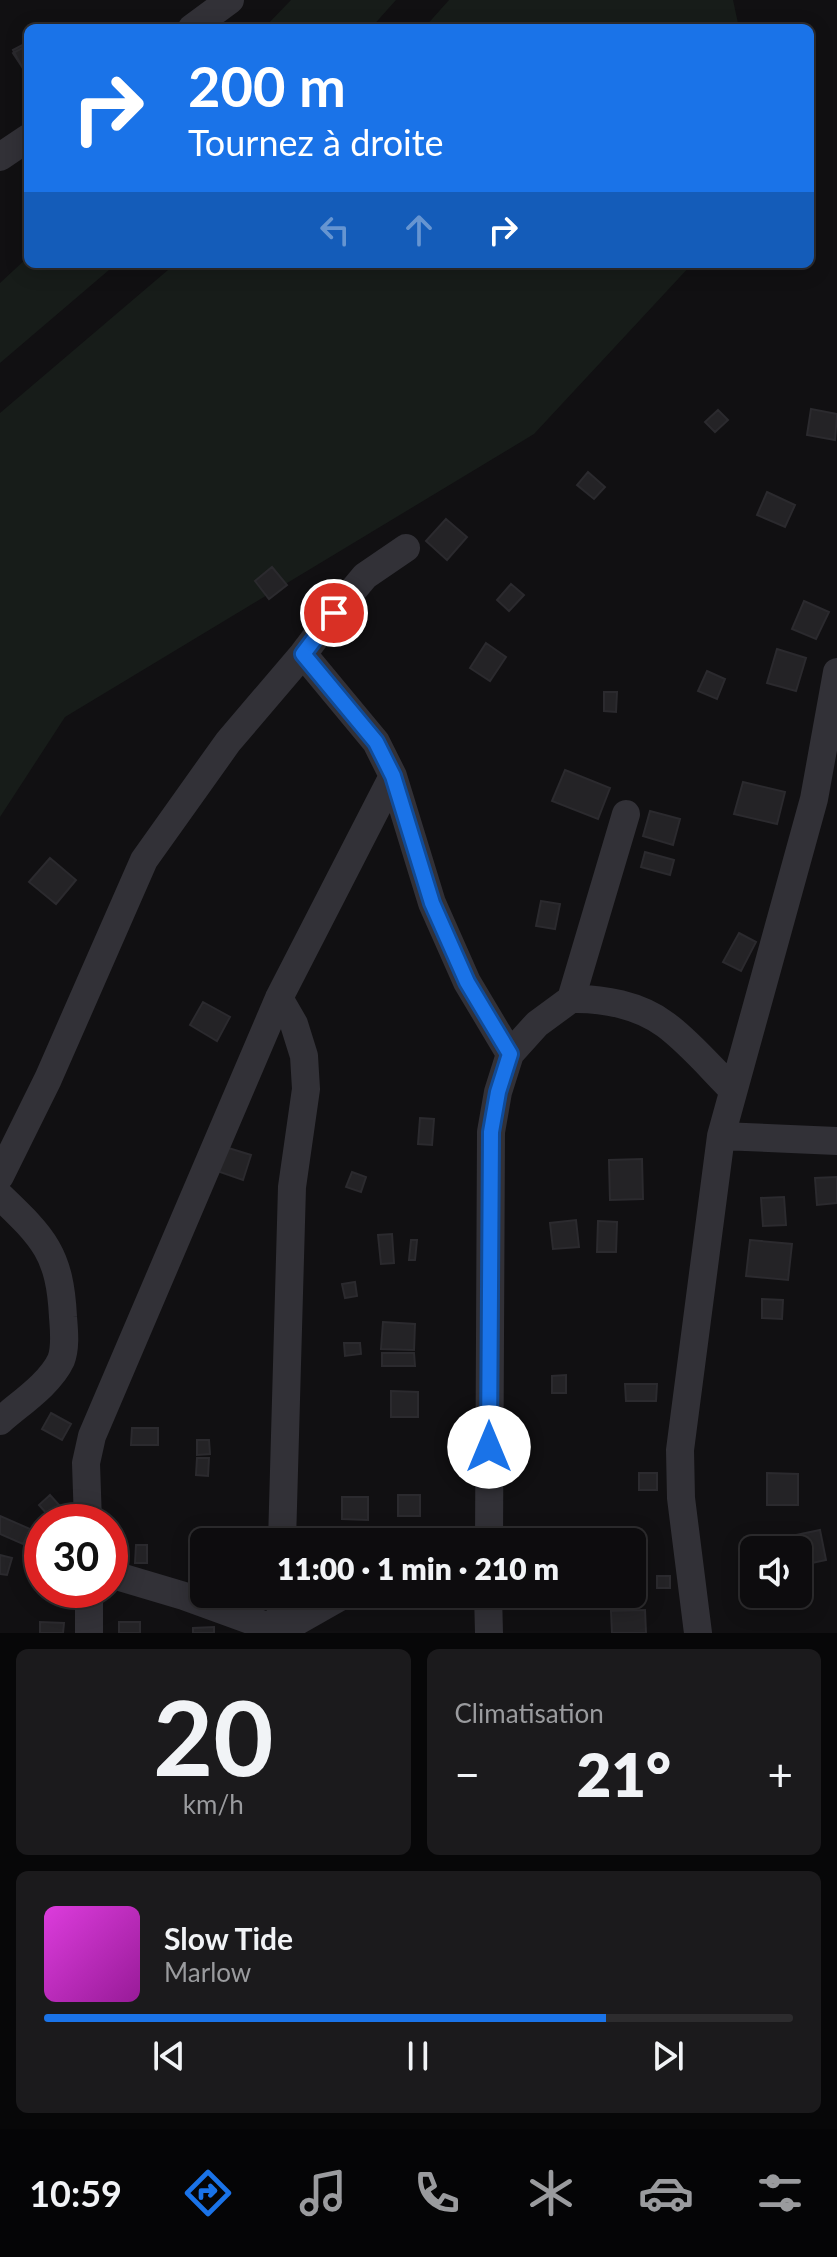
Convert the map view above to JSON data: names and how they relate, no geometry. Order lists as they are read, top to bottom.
{
  "page": {
    "turn": ["200 m", "Tournez à droite"],
    "limit": "30",
    "trip": "11:00 · 1 min · 210 m",
    "tile": [
      ["20", "km/h"],
      "Climatisation"
    ],
    "heat": ["−", "21°", "+"],
    "song": ["Slow Tide", "Marlow"],
    "tabs": "10:59"
  }
}
